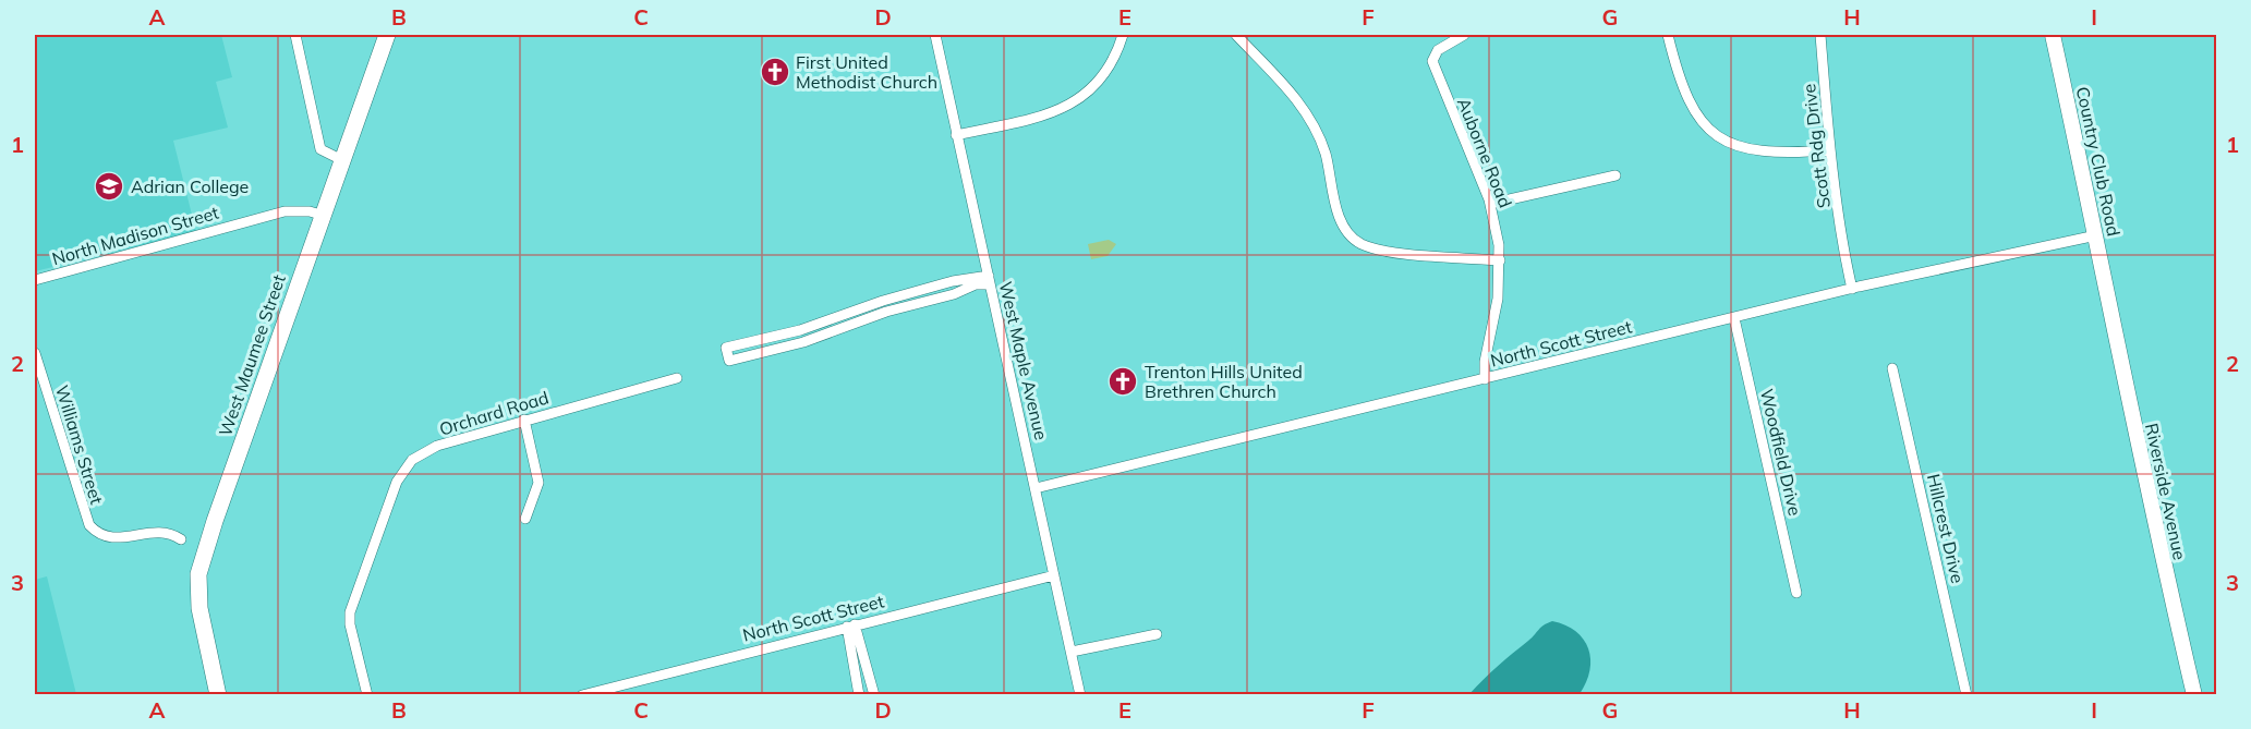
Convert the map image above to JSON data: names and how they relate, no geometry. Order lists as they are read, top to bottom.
{
  "streets": {
    "main road": ["West Maumee Street"],
    "street": [
      "Scott Rdg Drive",
      "Auborne Road",
      "Country Club Road",
      "North Madison Street",
      "North Scott Street",
      "West Maple Avenue",
      "Orchard Road",
      "Williams Street",
      "Woodfield Drive",
      "Riverside Avenue",
      "Hillcrest Drive"
    ]
  },
  "crossings": [
    ["Scott Rdg Drive", "North Scott Street"],
    ["Auborne Road", "North Scott Street"],
    ["Country Club Road", "North Scott Street"],
    ["Country Club Road", "Riverside Avenue"],
    ["North Madison Street", "West Maumee Street"],
    ["North Scott Street", "West Maple Avenue"],
    ["North Scott Street", "Woodfield Drive"]
  ],
  "places": {
    "church": ["First United Methodist Church", "Trenton Hills United Brethren Church"],
    "school or university": ["Adrian College"]
  },
  "grid": {
    "columns": [
      "A",
      "B",
      "C",
      "D",
      "E",
      "F",
      "G",
      "H",
      "I"
    ],
    "rows": ["1", "2", "3"]
  }
}
